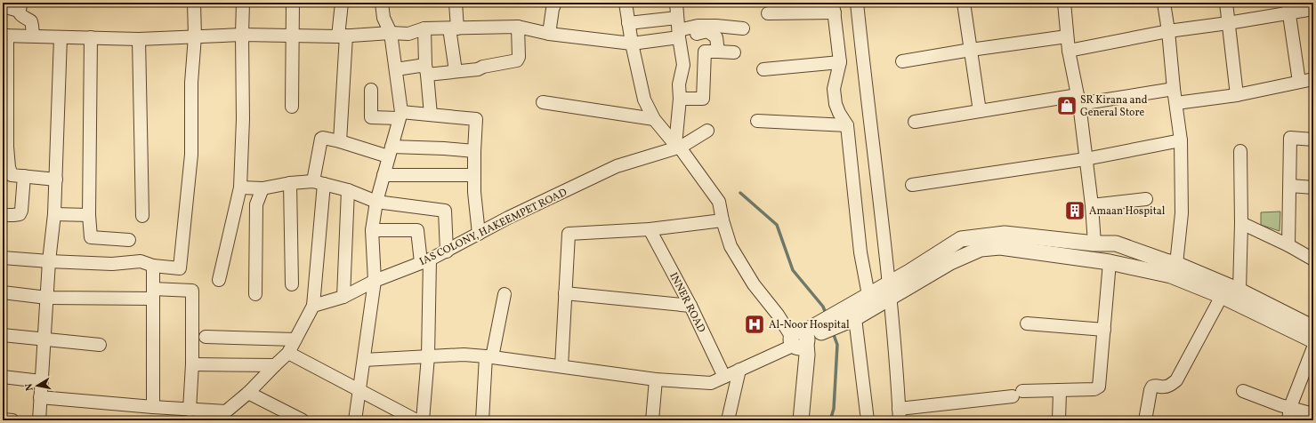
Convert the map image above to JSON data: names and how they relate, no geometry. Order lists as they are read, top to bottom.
{
  "streets": {
    "street": ["IAS COLONY, HAKEEMPET ROAD", "INNER ROAD"]
  },
  "places": {
    "shop": ["SR Kirana and General Store"],
    "building": ["Amaan Hospital"],
    "hospital": ["Al-Noor Hospital"]
  },
  "north": "left"
}
